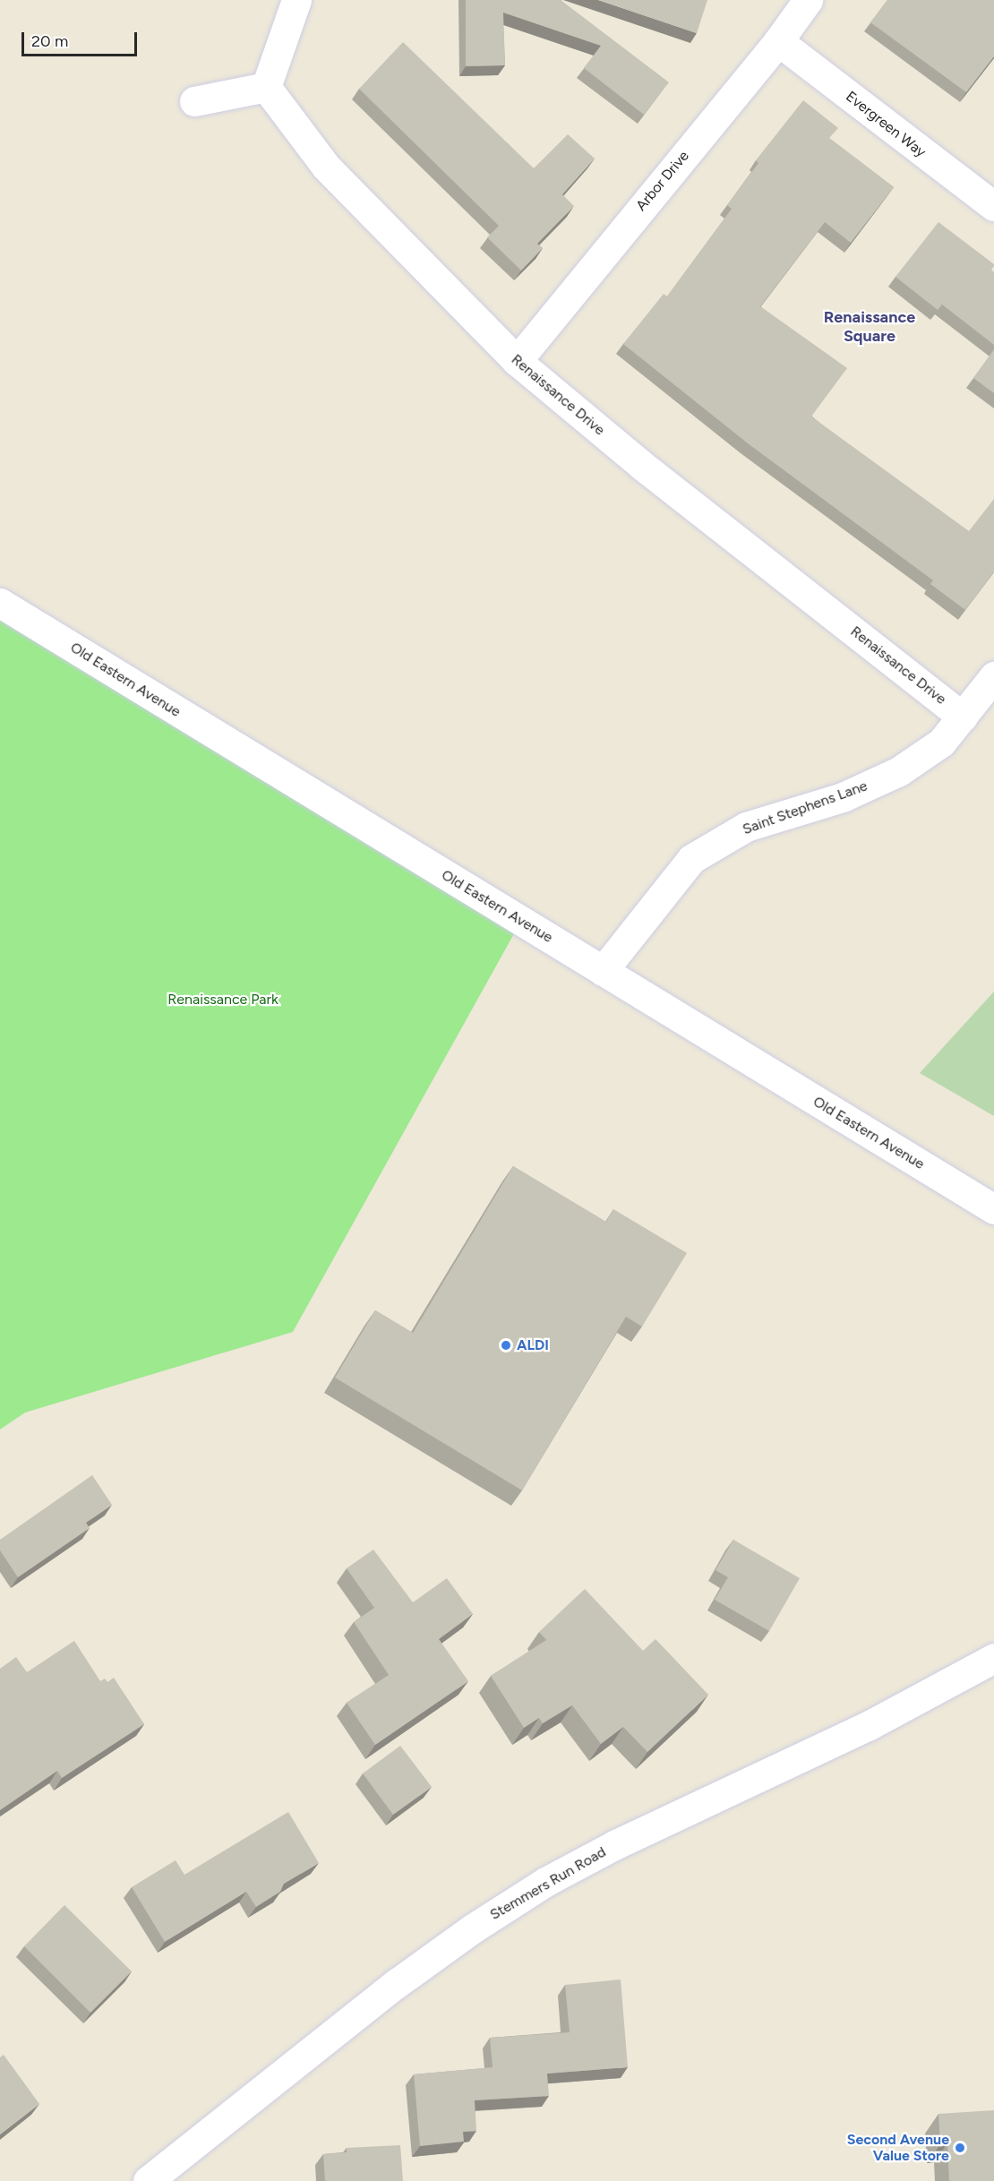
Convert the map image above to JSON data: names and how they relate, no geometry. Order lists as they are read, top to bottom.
{
  "streets": {
    "street": [
      "Evergreen Way",
      "Arbor Drive",
      "Renaissance Drive",
      "Old Eastern Avenue",
      "Saint Stephens Lane",
      "Stemmers Run Road"
    ]
  },
  "crossings": [
    ["Evergreen Way", "Arbor Drive"],
    ["Arbor Drive", "Renaissance Drive"],
    ["Renaissance Drive", "Saint Stephens Lane"],
    ["Old Eastern Avenue", "Saint Stephens Lane"]
  ],
  "districts": ["Renaissance Square"],
  "parks": ["Renaissance Park"],
  "places": ["ALDI", "Second Avenue Value Store"],
  "scale_bar": "20 m"
}
